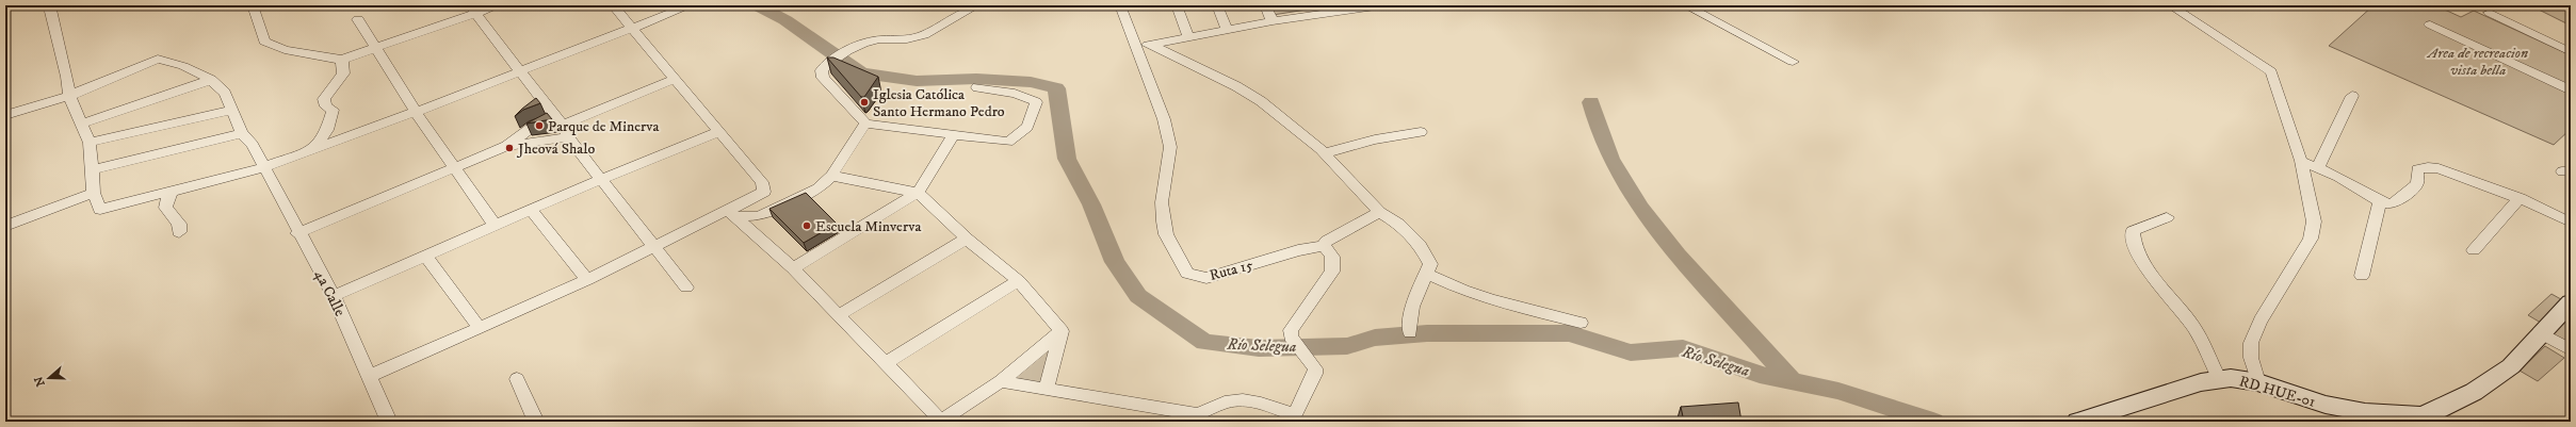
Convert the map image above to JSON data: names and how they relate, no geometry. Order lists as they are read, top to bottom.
{
  "streets": {
    "street": ["Ruta 15", "4a Calle", "RD HUE-01"]
  },
  "water": ["Río Selegua"],
  "parks": ["Area de recreacion vista bella"],
  "places": [
    "Iglesia Católica Santo Hermano Pedro",
    "Parque de Minerva",
    "Jheová Shalo",
    "Escuela Minverva"
  ],
  "north": "left"
}
